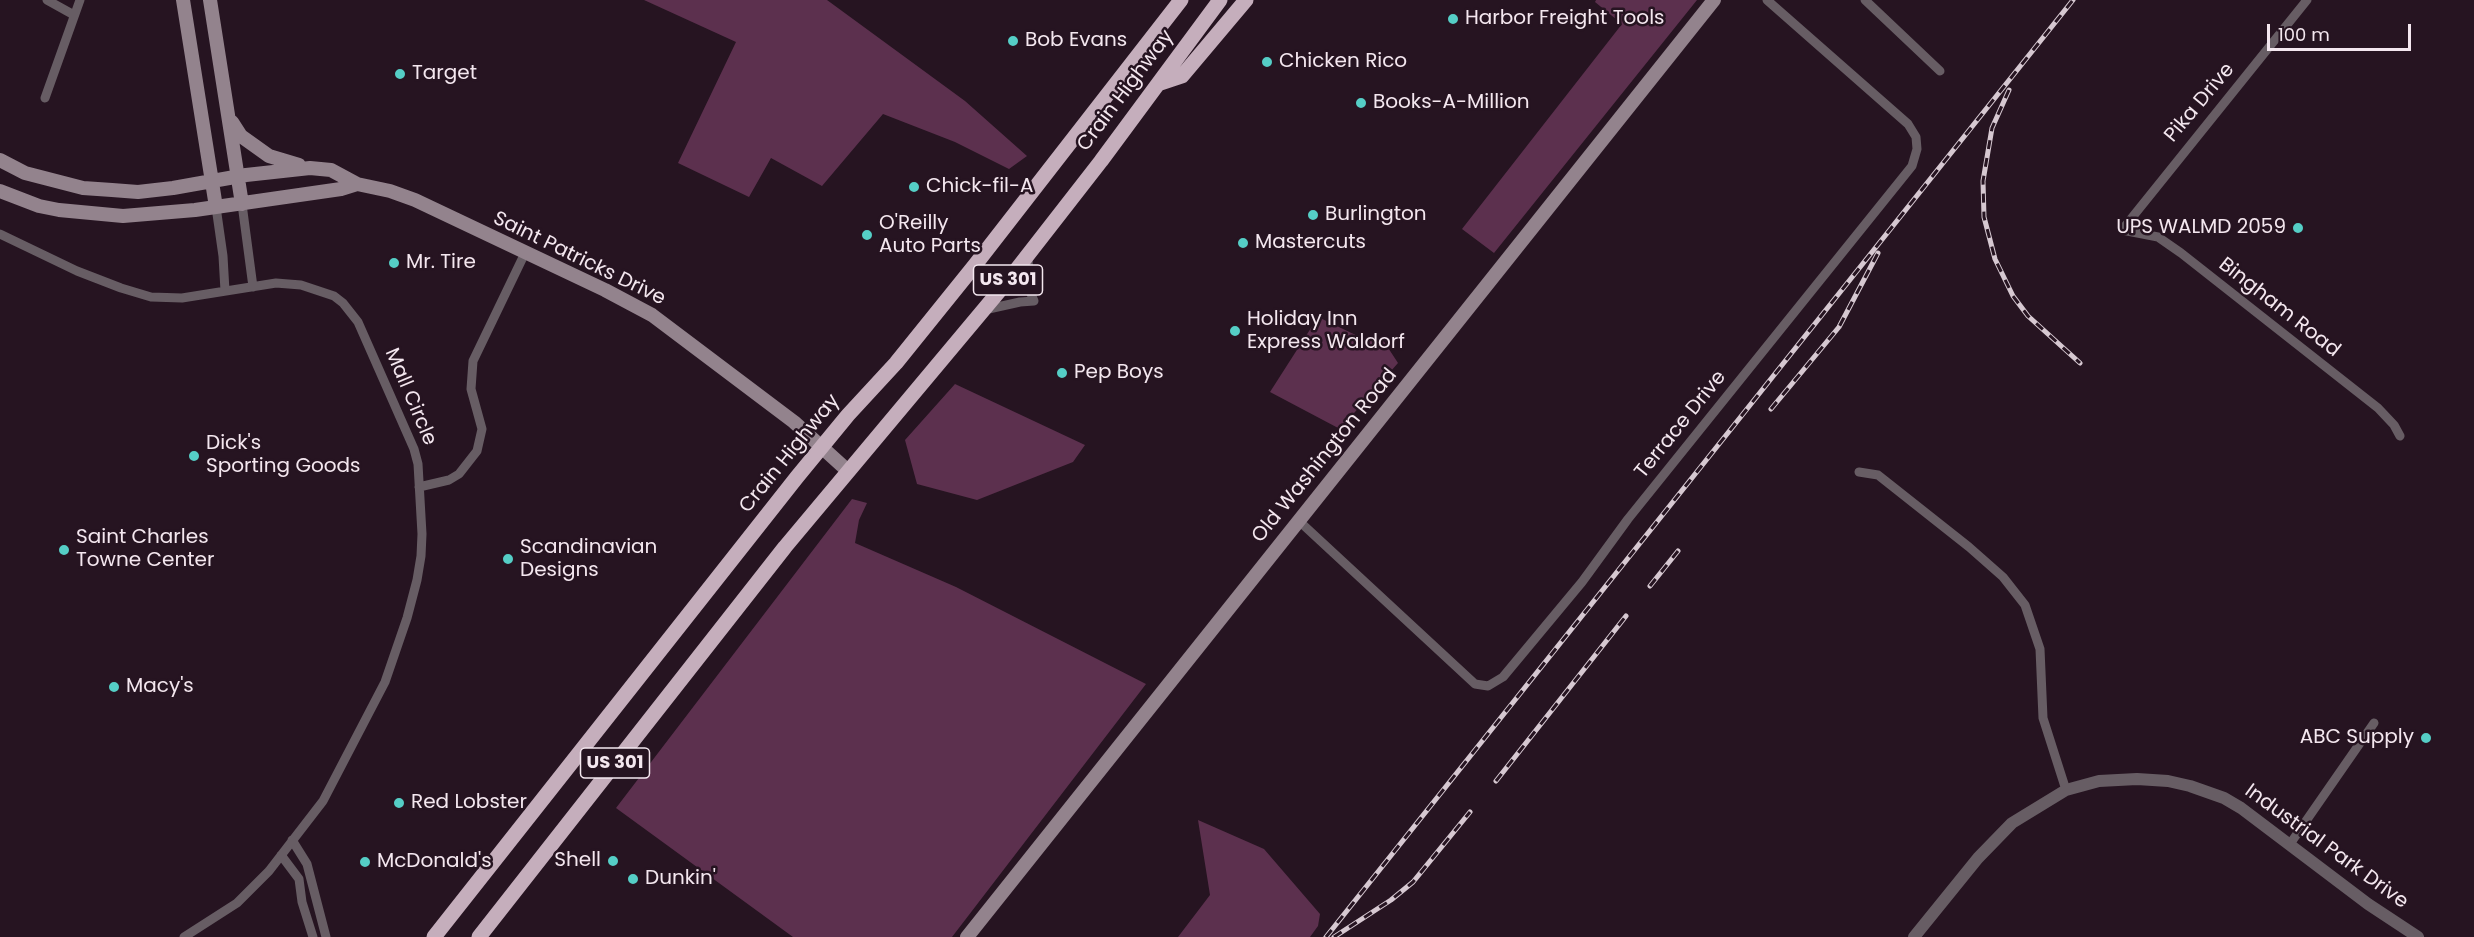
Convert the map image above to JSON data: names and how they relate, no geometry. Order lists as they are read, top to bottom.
{
  "streets": {
    "highway": ["Crain Highway", "US 301"],
    "main road": ["Saint Patricks Drive", "Old Washington Road"],
    "street": [
      "Pika Drive",
      "Bingham Road",
      "Mall Circle",
      "Terrace Drive",
      "Industrial Park Drive"
    ]
  },
  "crossings": [
    ["Crain Highway", "Saint Patricks Drive"],
    ["Pika Drive", "Bingham Road"],
    ["Terrace Drive", "Old Washington Road"]
  ],
  "places": [
    "Harbor Freight Tools",
    "Bob Evans",
    "Chicken Rico",
    "Target",
    "Books-A-Million",
    "Chick-fil-A",
    "Burlington",
    "UPS WALMD 2059",
    "O'Reilly Auto Parts",
    "Mastercuts",
    "Mr. Tire",
    "Holiday Inn Express Waldorf",
    "Pep Boys",
    "Dick's Sporting Goods",
    "Saint Charles Towne Center",
    "Scandinavian Designs",
    "Macy's",
    "ABC Supply",
    "Red Lobster",
    "Shell",
    "McDonald's",
    "Dunkin'"
  ],
  "scale_bar": "100 m"
}
